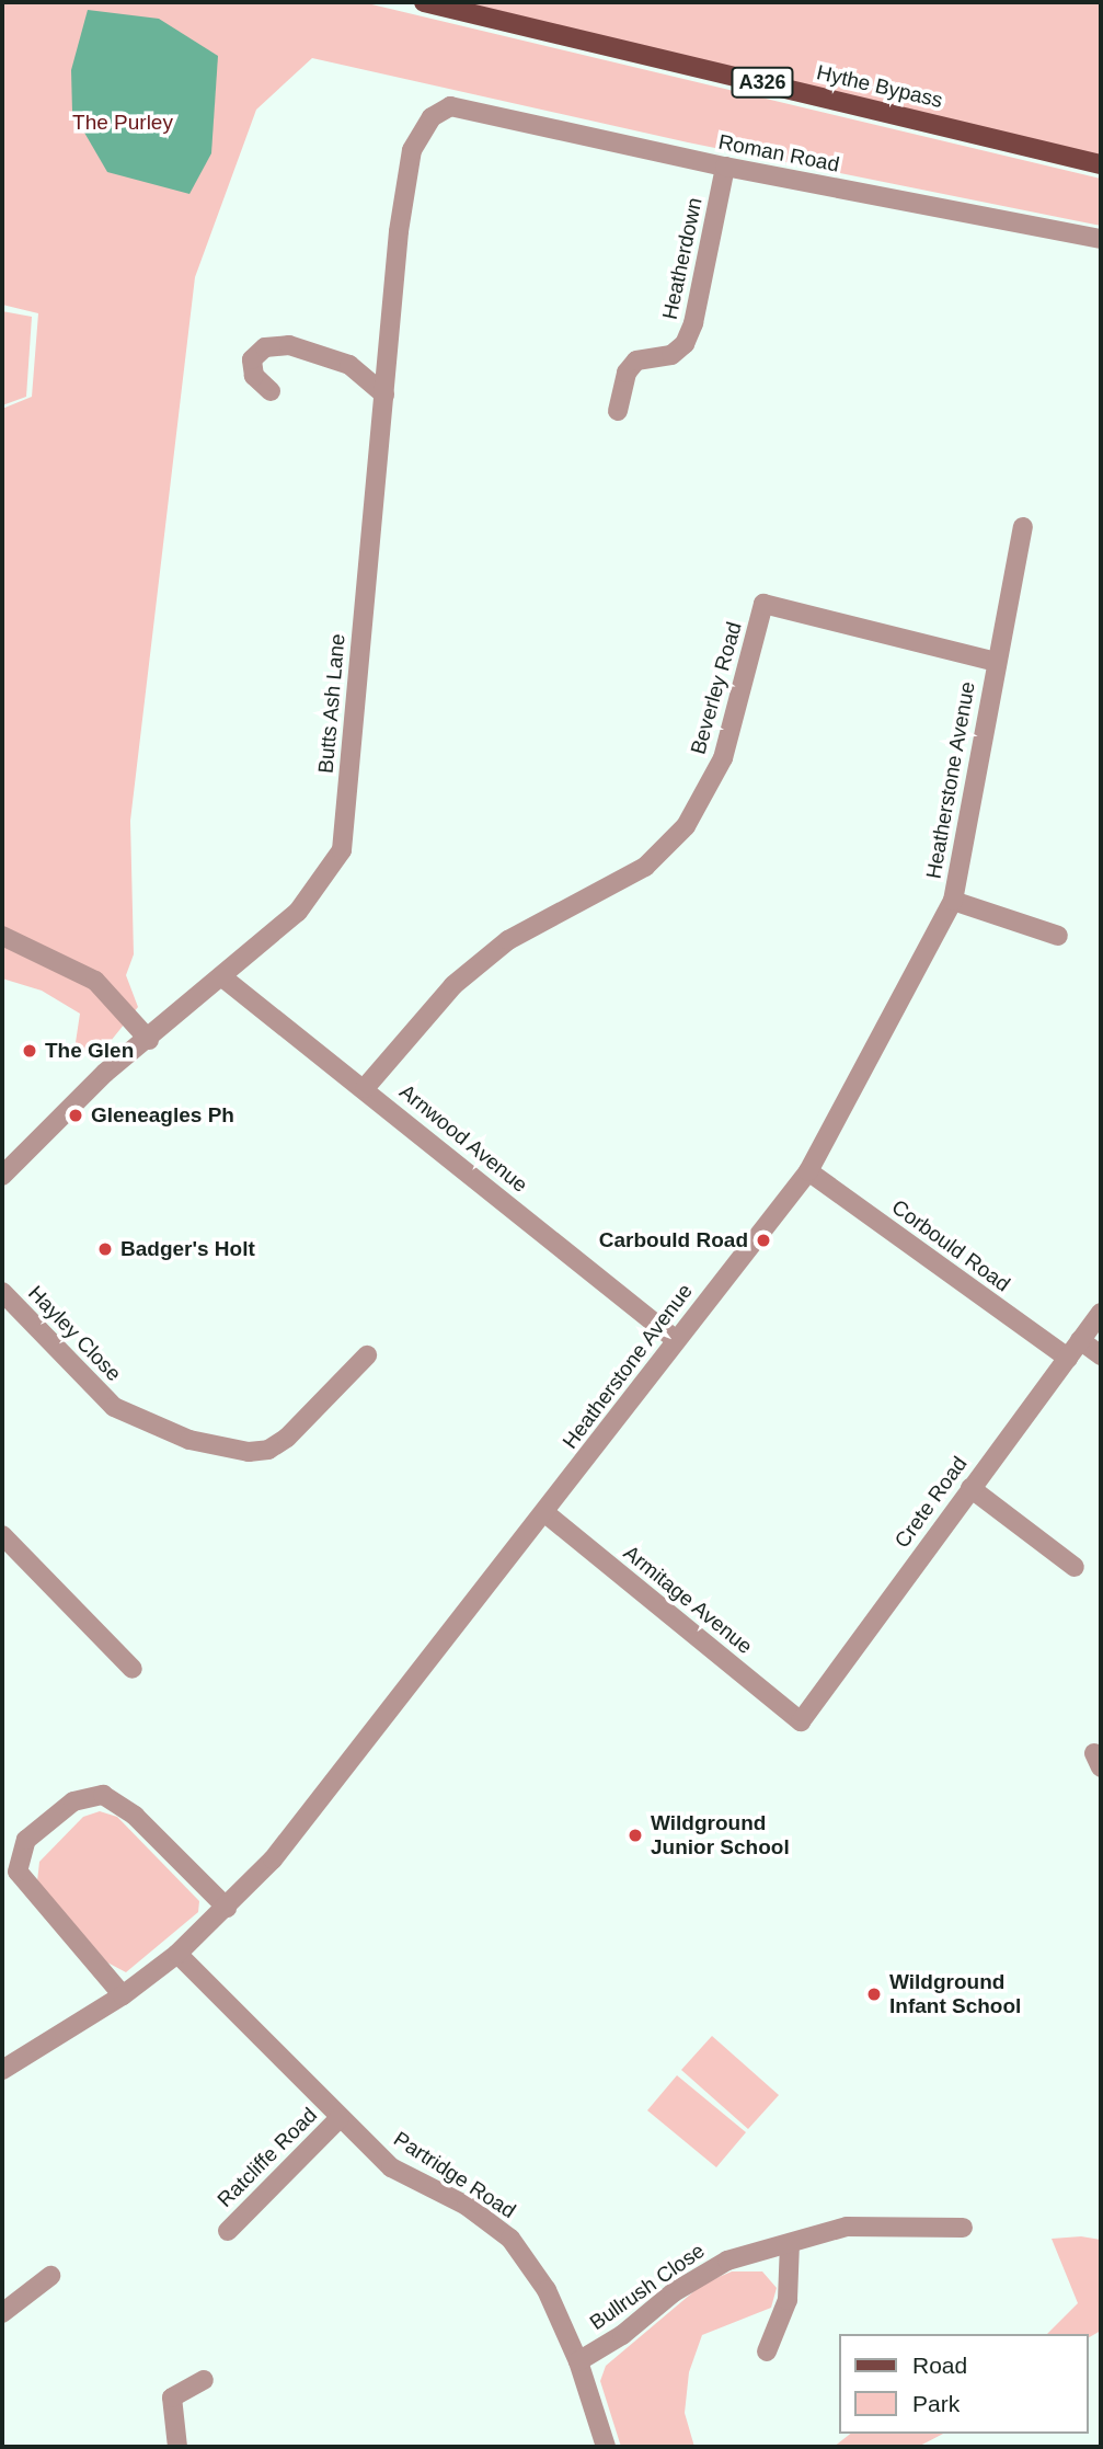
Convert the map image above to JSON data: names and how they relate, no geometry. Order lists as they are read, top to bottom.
{
  "streets": {
    "main road": ["A326", "Hythe Bypass"],
    "street": [
      "Roman Road",
      "Heatherdown",
      "Beverley Road",
      "Butts Ash Lane",
      "Heatherstone Avenue",
      "Arnwood Avenue",
      "Corbould Road",
      "Hayley Close",
      "Crete Road",
      "Armitage Avenue",
      "Ratcliffe Road",
      "Partridge Road",
      "Bullrush Close"
    ]
  },
  "crossings": [
    ["Roman Road", "Heatherdown"],
    ["Roman Road", "Butts Ash Lane"],
    ["Beverley Road", "Heatherstone Avenue"],
    ["Beverley Road", "Arnwood Avenue"],
    ["Butts Ash Lane", "Arnwood Avenue"],
    ["Heatherstone Avenue", "Arnwood Avenue"],
    ["Heatherstone Avenue", "Corbould Road"],
    ["Heatherstone Avenue", "Armitage Avenue"],
    ["Heatherstone Avenue", "Partridge Road"],
    ["Corbould Road", "Crete Road"],
    ["Crete Road", "Armitage Avenue"],
    ["Ratcliffe Road", "Partridge Road"],
    ["Partridge Road", "Bullrush Close"]
  ],
  "parks": ["The Purley"],
  "places": [
    "The Glen",
    "Gleneagles Ph",
    "Carbould Road",
    "Badger's Holt",
    "Wildground Junior School",
    "Wildground Infant School"
  ],
  "legend": ["Road", "Park"]
}
